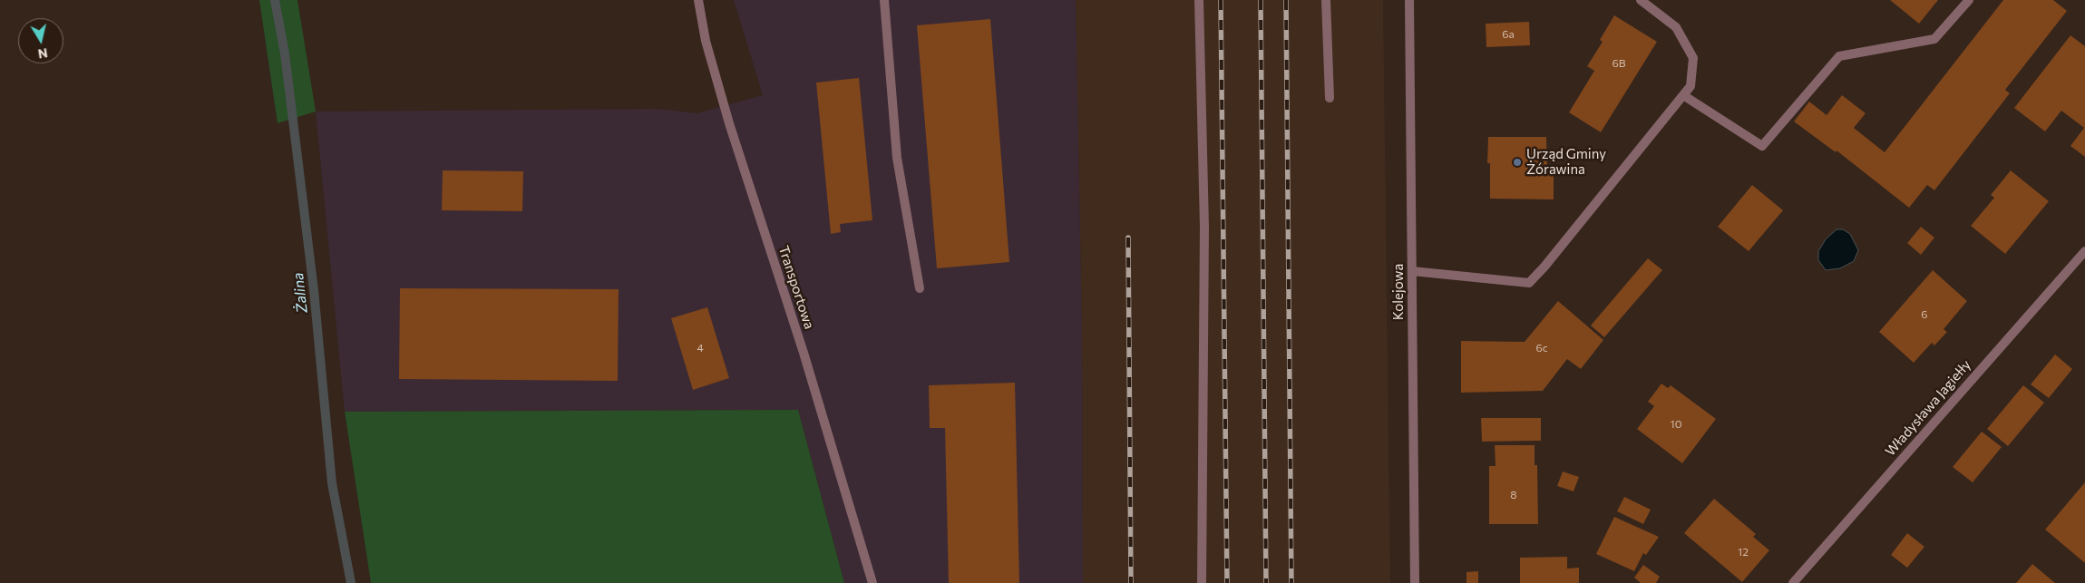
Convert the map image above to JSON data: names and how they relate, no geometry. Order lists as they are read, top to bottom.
{
  "streets": {
    "street": ["Transportowa", "Kolejowa", "Władysława Jagiełły"]
  },
  "water": ["Żalina"],
  "places": ["Urząd Gminy Żórawina"],
  "house_numbers": [
    "6a",
    "6B",
    "6",
    "4",
    "6c",
    "10",
    "8",
    "12"
  ],
  "north": "bottom"
}
